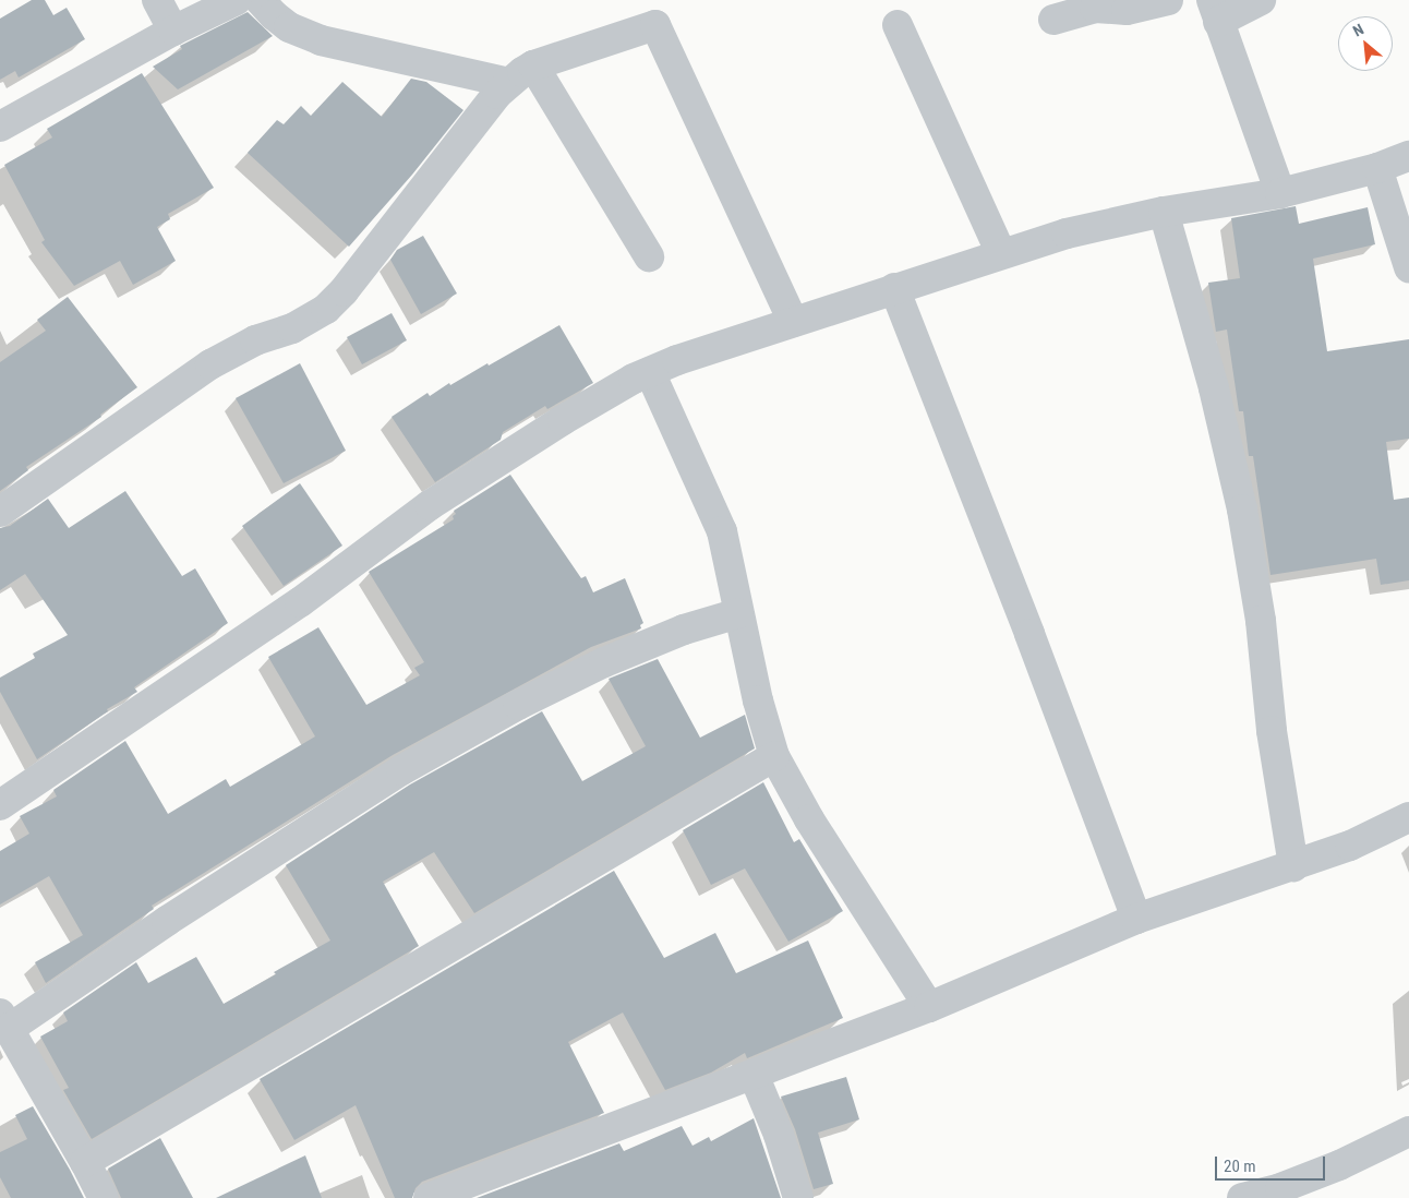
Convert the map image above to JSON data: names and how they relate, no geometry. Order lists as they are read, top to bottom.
{
  "scale_bar": "20 m",
  "north": "top left"
}
